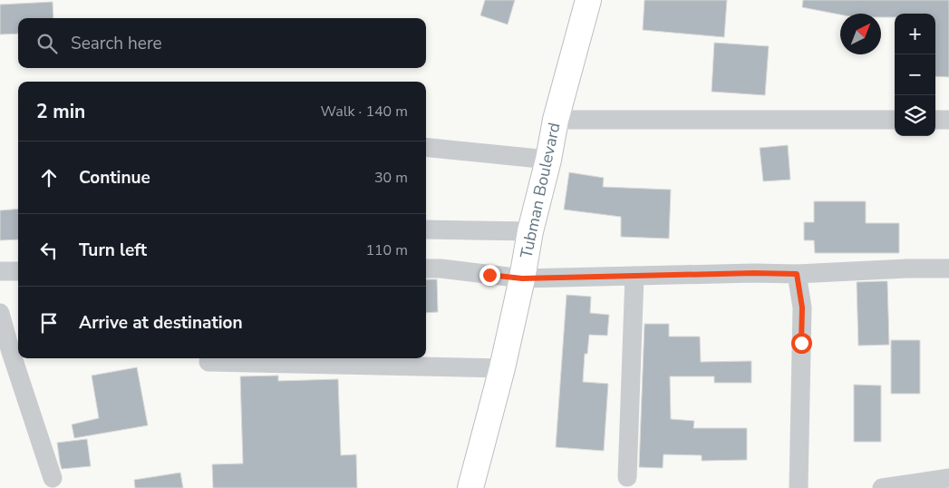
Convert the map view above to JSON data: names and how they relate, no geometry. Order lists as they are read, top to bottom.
{
  "streets": {
    "highway": ["Tubman Boulevard"]
  },
  "north": "top right",
  "page": {
    "map_buttons": ["+", "−"],
    "search": "Search here",
    "heading": ["2 min", "Walk · 140 m"],
    "list": [
      ["Continue", "30 m"],
      ["Turn left", "110 m"],
      "Arrive at destination"
    ]
  }
}
